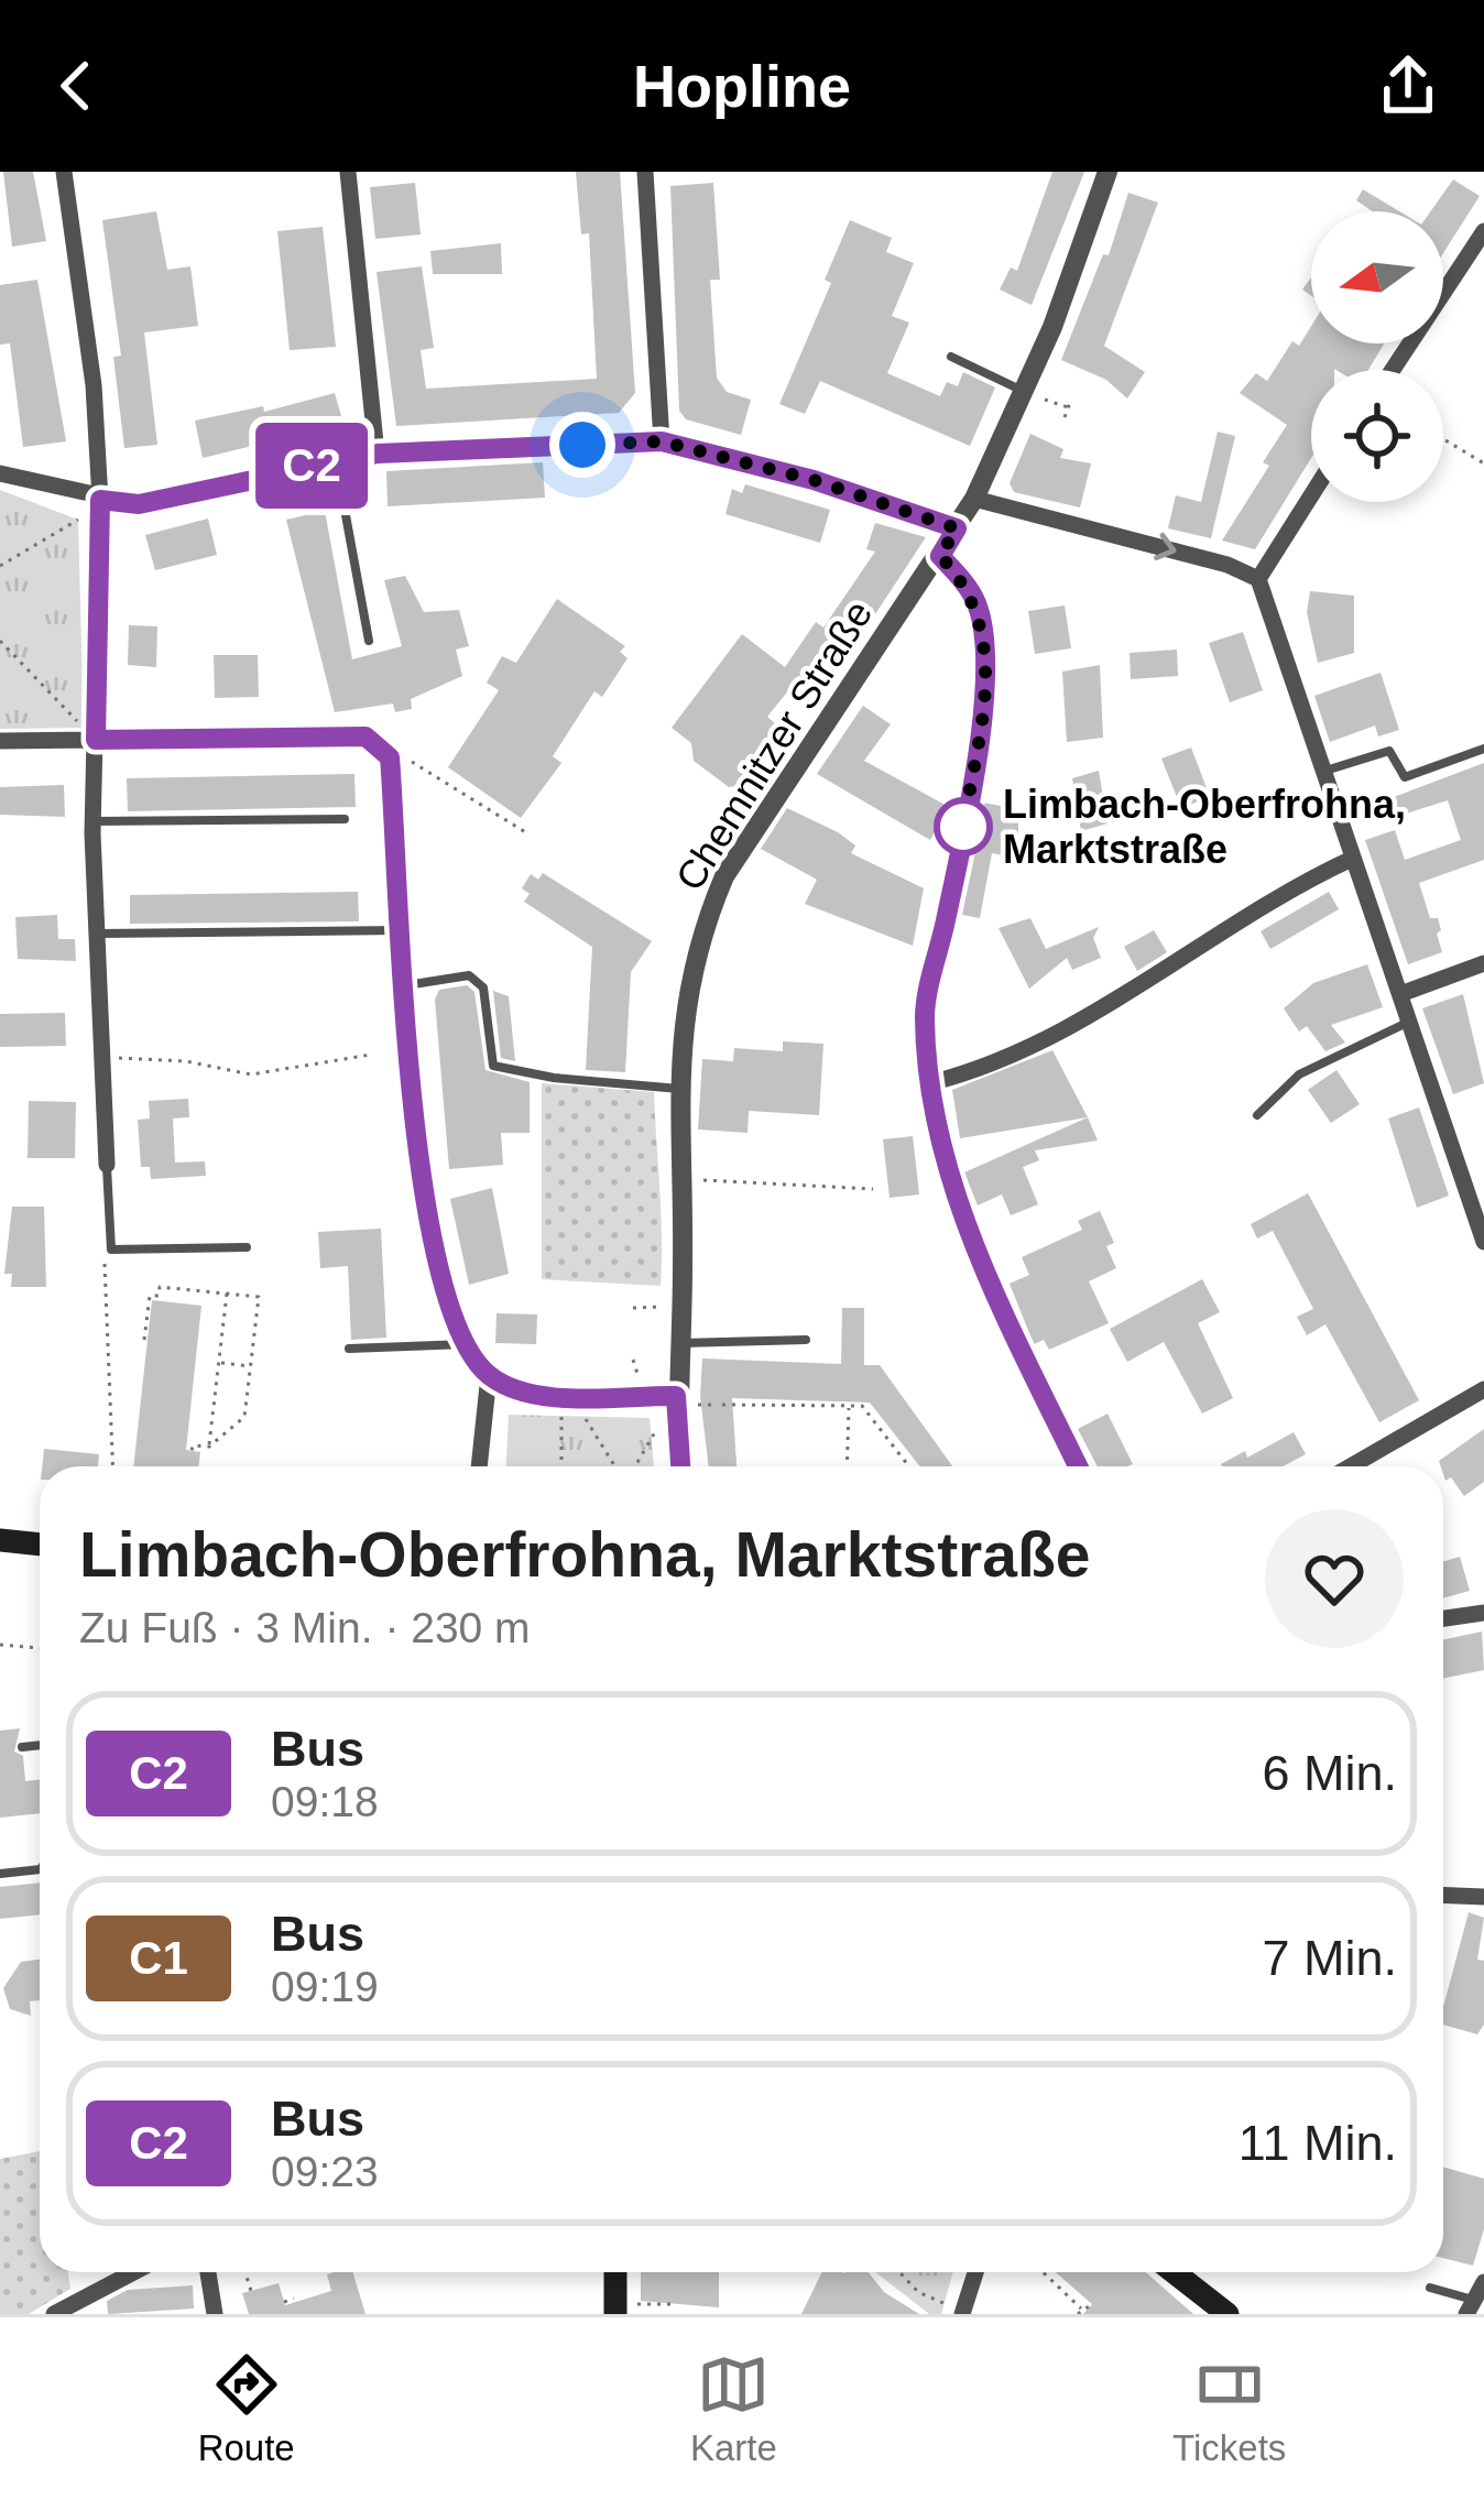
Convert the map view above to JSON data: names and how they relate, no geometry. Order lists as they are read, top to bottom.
{
  "streets": {
    "street": ["Chemnitzer Straße"]
  },
  "places": ["Limbach-Oberfrohna, Marktstraße"],
  "lines": ["bus line C2"],
  "north": "left",
  "page": {
    "header": "Hopline",
    "on_map": "C2",
    "heading": ["Limbach-Oberfrohna, Marktstraße", "Zu Fuß · 3 Min. · 230 m"],
    "list": [
      {
        "mark": "C2",
        "name": "Bus",
        "note": "09:18",
        "value": "6 Min."
      },
      {
        "mark": "C1",
        "name": "Bus",
        "note": "09:19",
        "value": "7 Min."
      },
      {
        "mark": "C2",
        "name": "Bus",
        "note": "09:23",
        "value": "11 Min."
      }
    ],
    "tabs": ["Route", "Karte", "Tickets"]
  }
}
